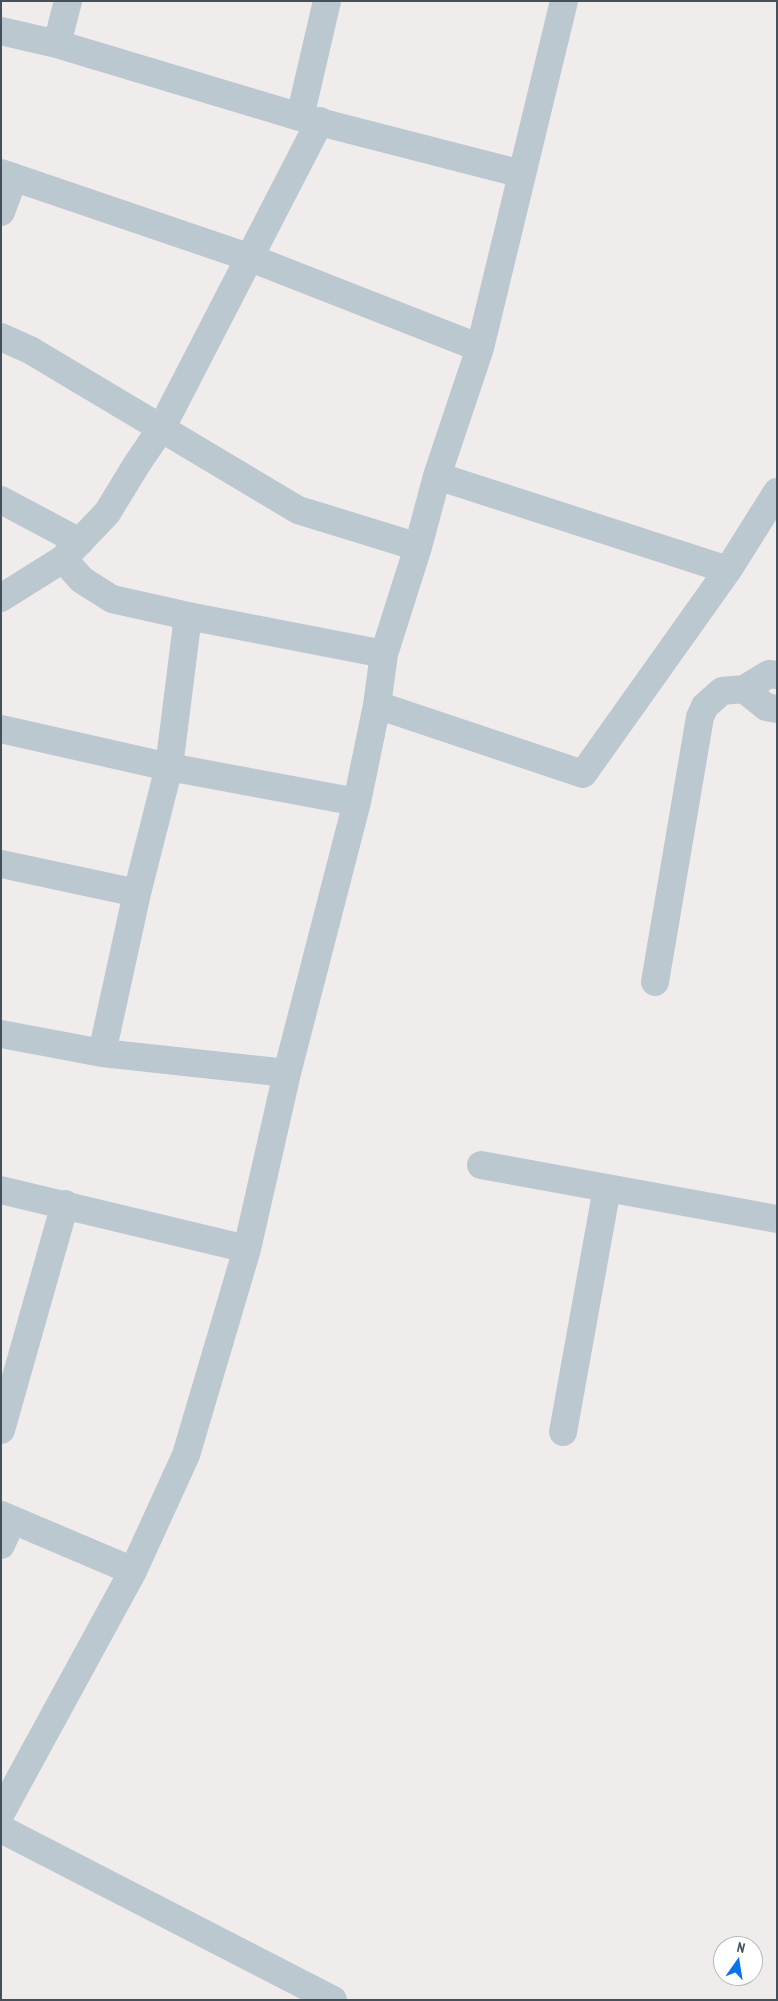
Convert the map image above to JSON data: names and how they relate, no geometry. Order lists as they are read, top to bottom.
{
  "north": "top"
}
